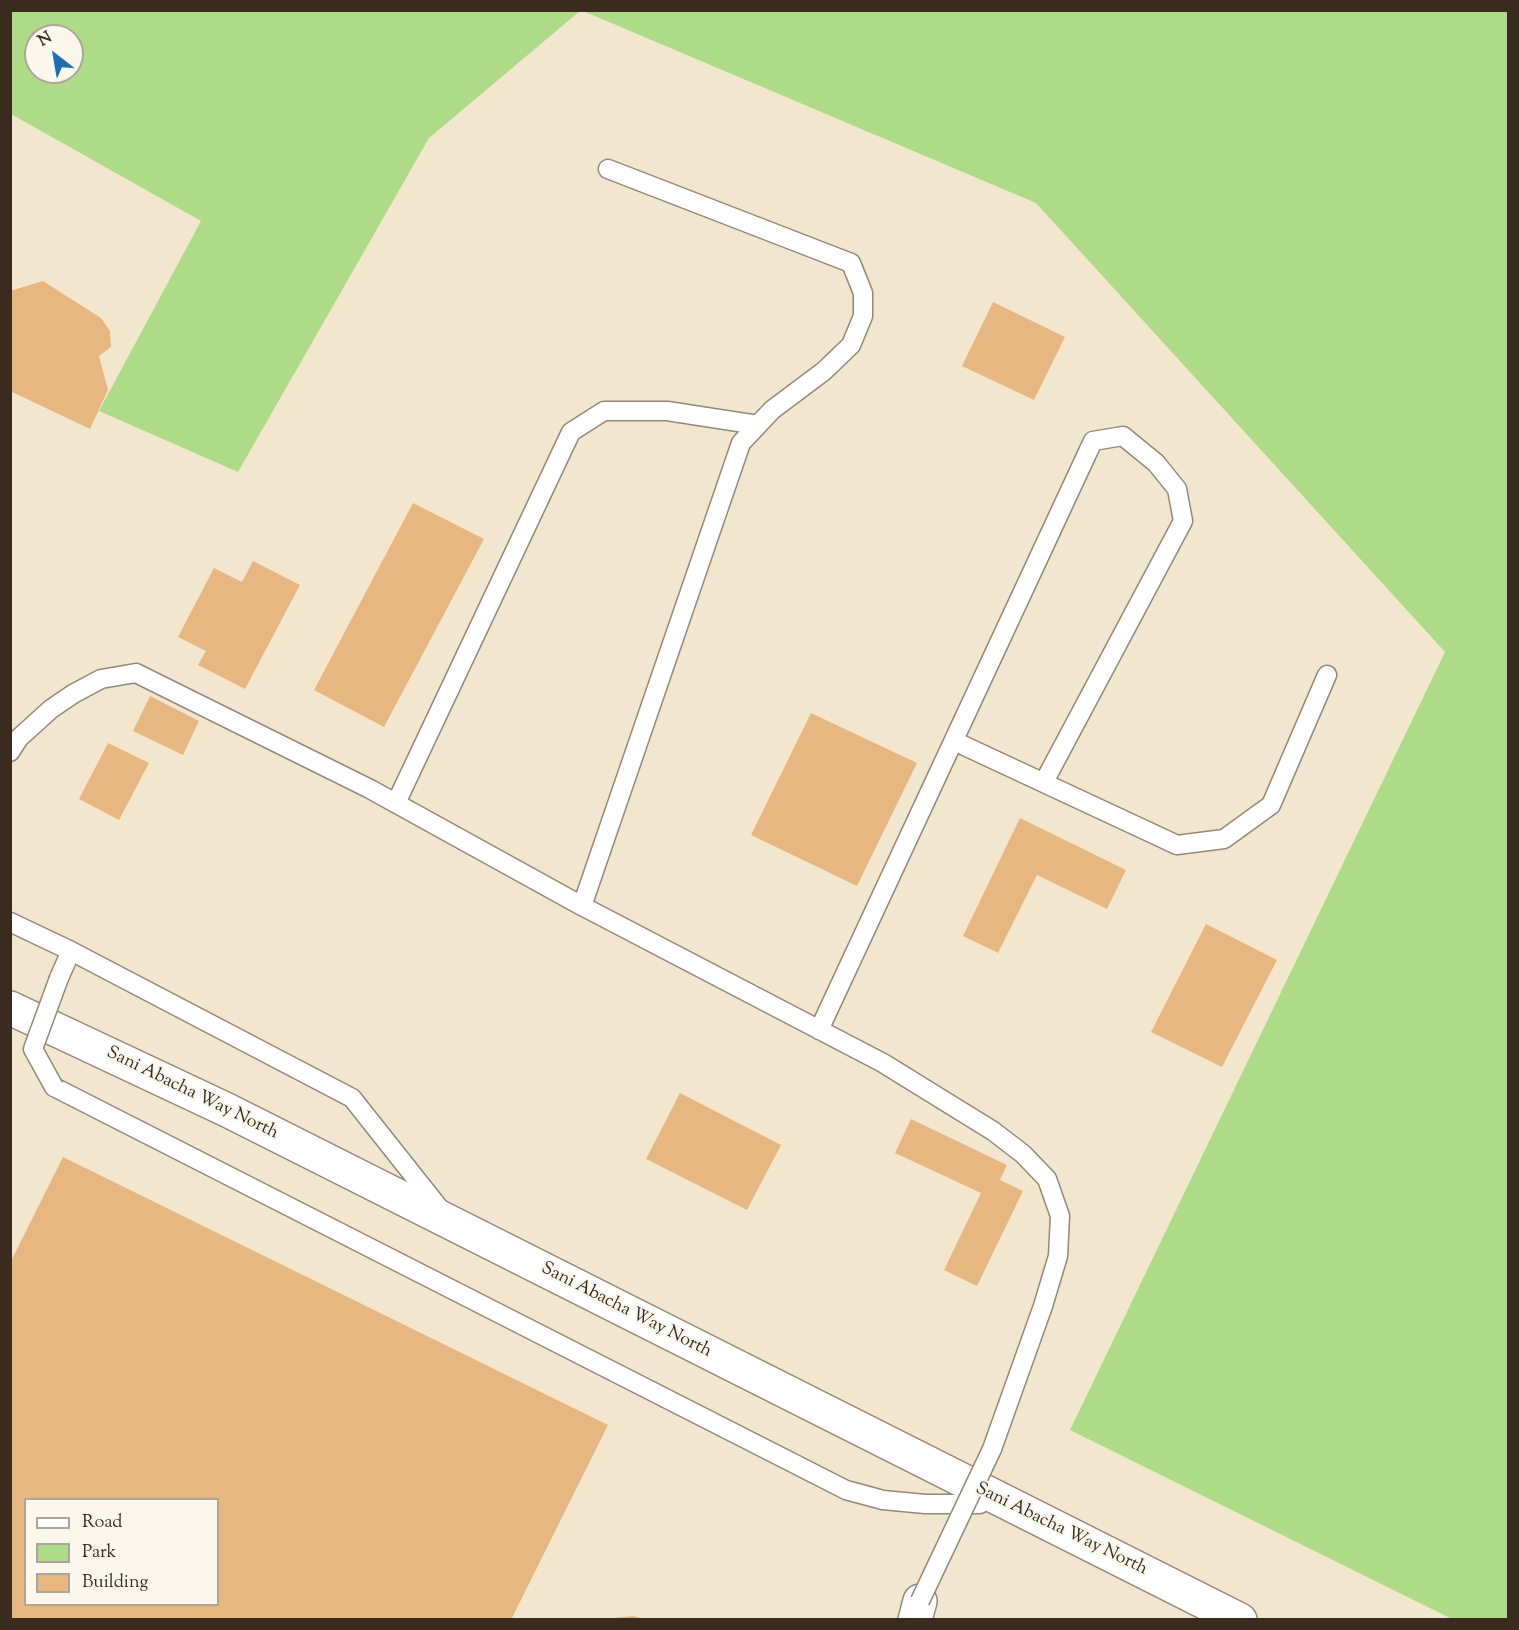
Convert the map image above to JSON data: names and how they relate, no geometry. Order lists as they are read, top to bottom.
{
  "streets": {
    "highway": ["Sani Abacha Way North"]
  },
  "legend": ["Road", "Park", "Building"],
  "north": "top left"
}
